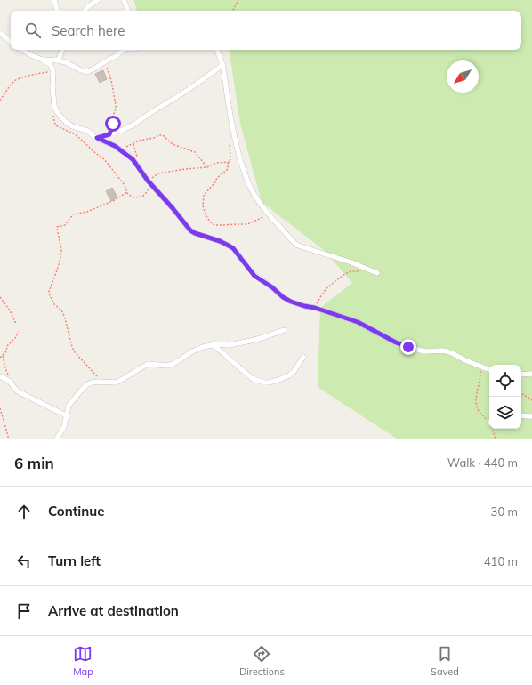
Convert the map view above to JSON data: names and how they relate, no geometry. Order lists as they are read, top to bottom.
{
  "north": "bottom left",
  "page": {
    "search": "Search here",
    "heading": ["6 min", "Walk · 440 m"],
    "list": [
      ["Continue", "30 m"],
      ["Turn left", "410 m"],
      "Arrive at destination"
    ],
    "nav": ["Map", "Directions", "Saved"]
  }
}
